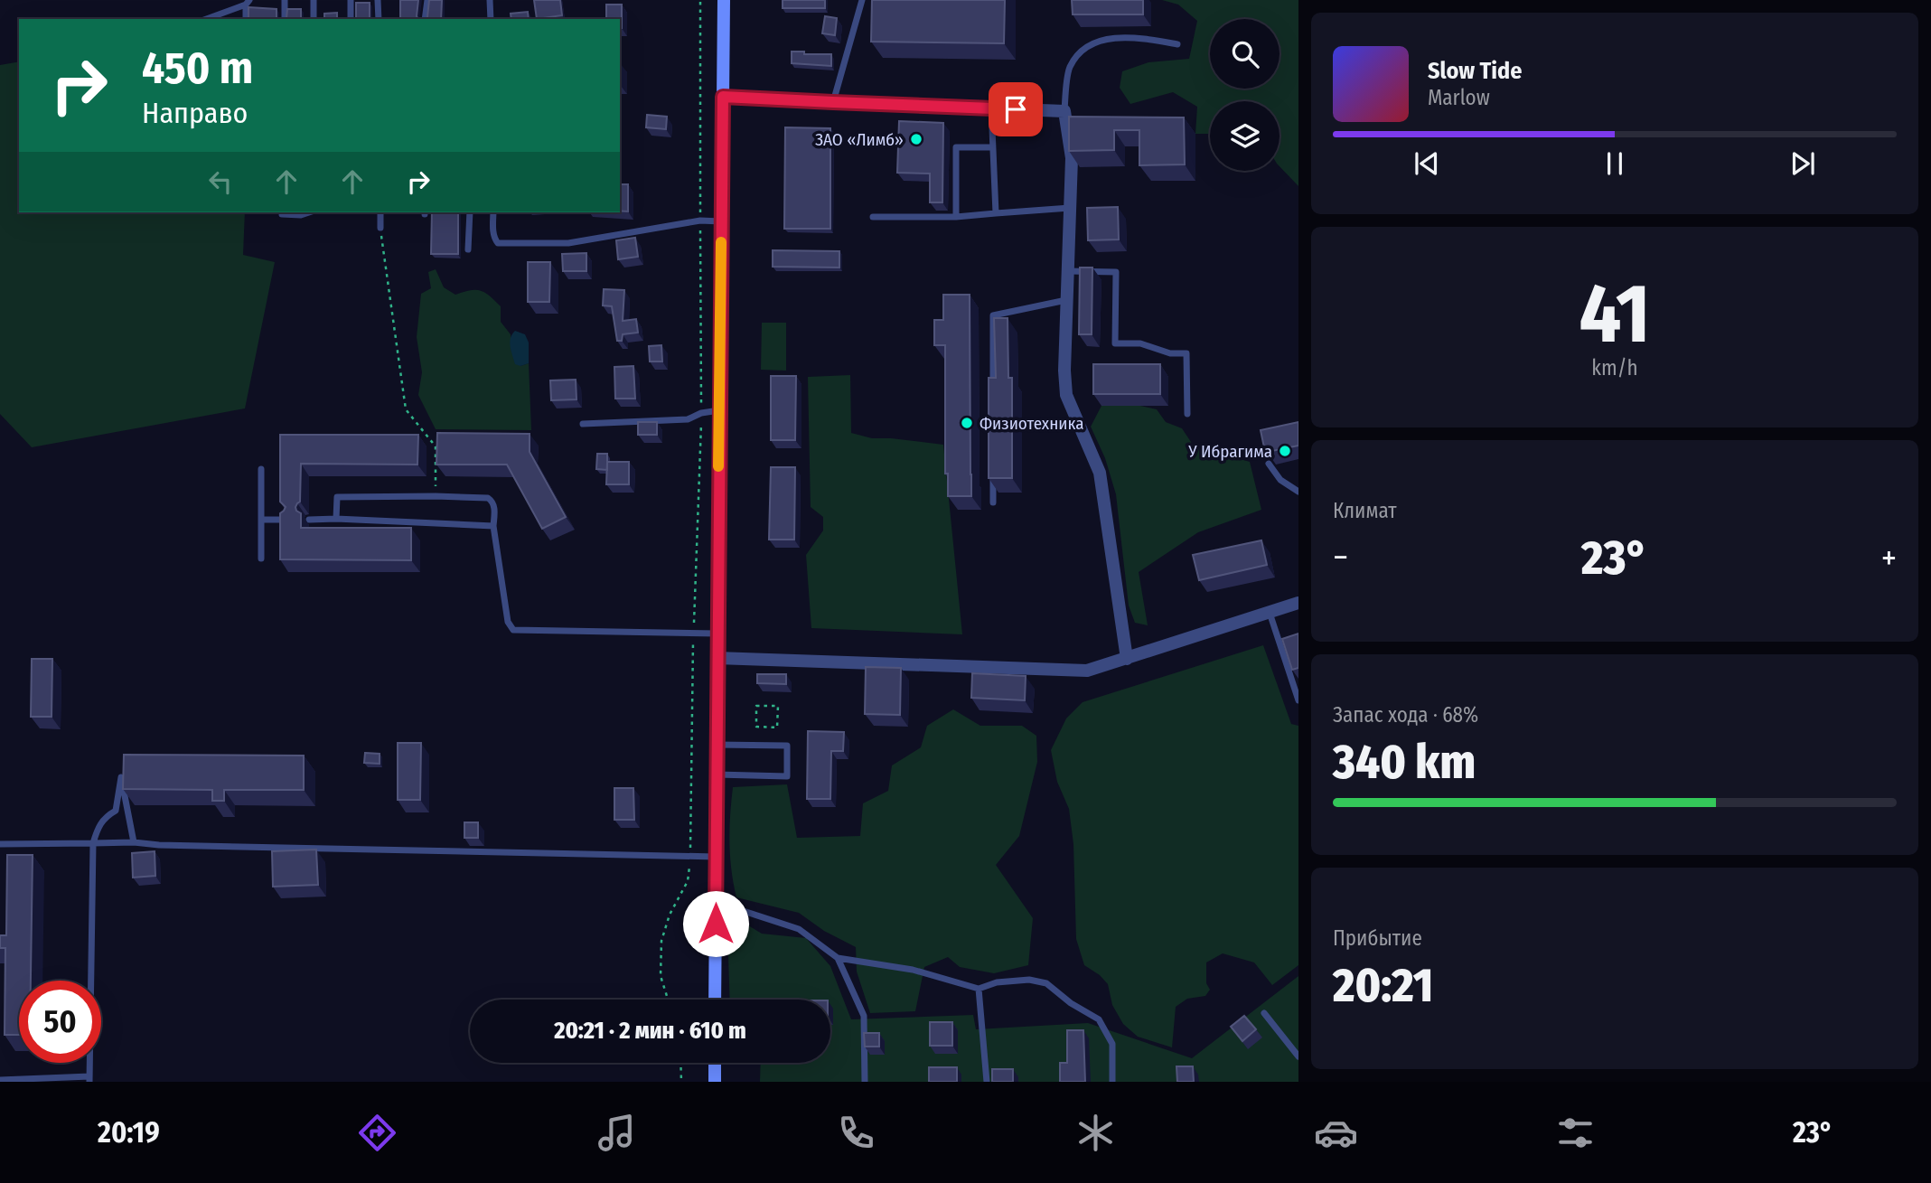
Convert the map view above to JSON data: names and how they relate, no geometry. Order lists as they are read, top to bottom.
{
  "places": ["ЗАО «Лимб»", "Физиотехника", "У Ибрагима"],
  "page": {
    "turn": ["450 m", "Направо"],
    "song": ["Slow Tide", "Marlow"],
    "tile": [
      ["41", "km/h"],
      "Климат",
      ["Запас хода · 68%", "340 km"],
      ["Прибытие", "20:21"]
    ],
    "heat": ["−", "23°", "+"],
    "limit": "50",
    "trip": "20:21 · 2 мин · 610 m",
    "tabs": ["20:19", "23°"]
  }
}
